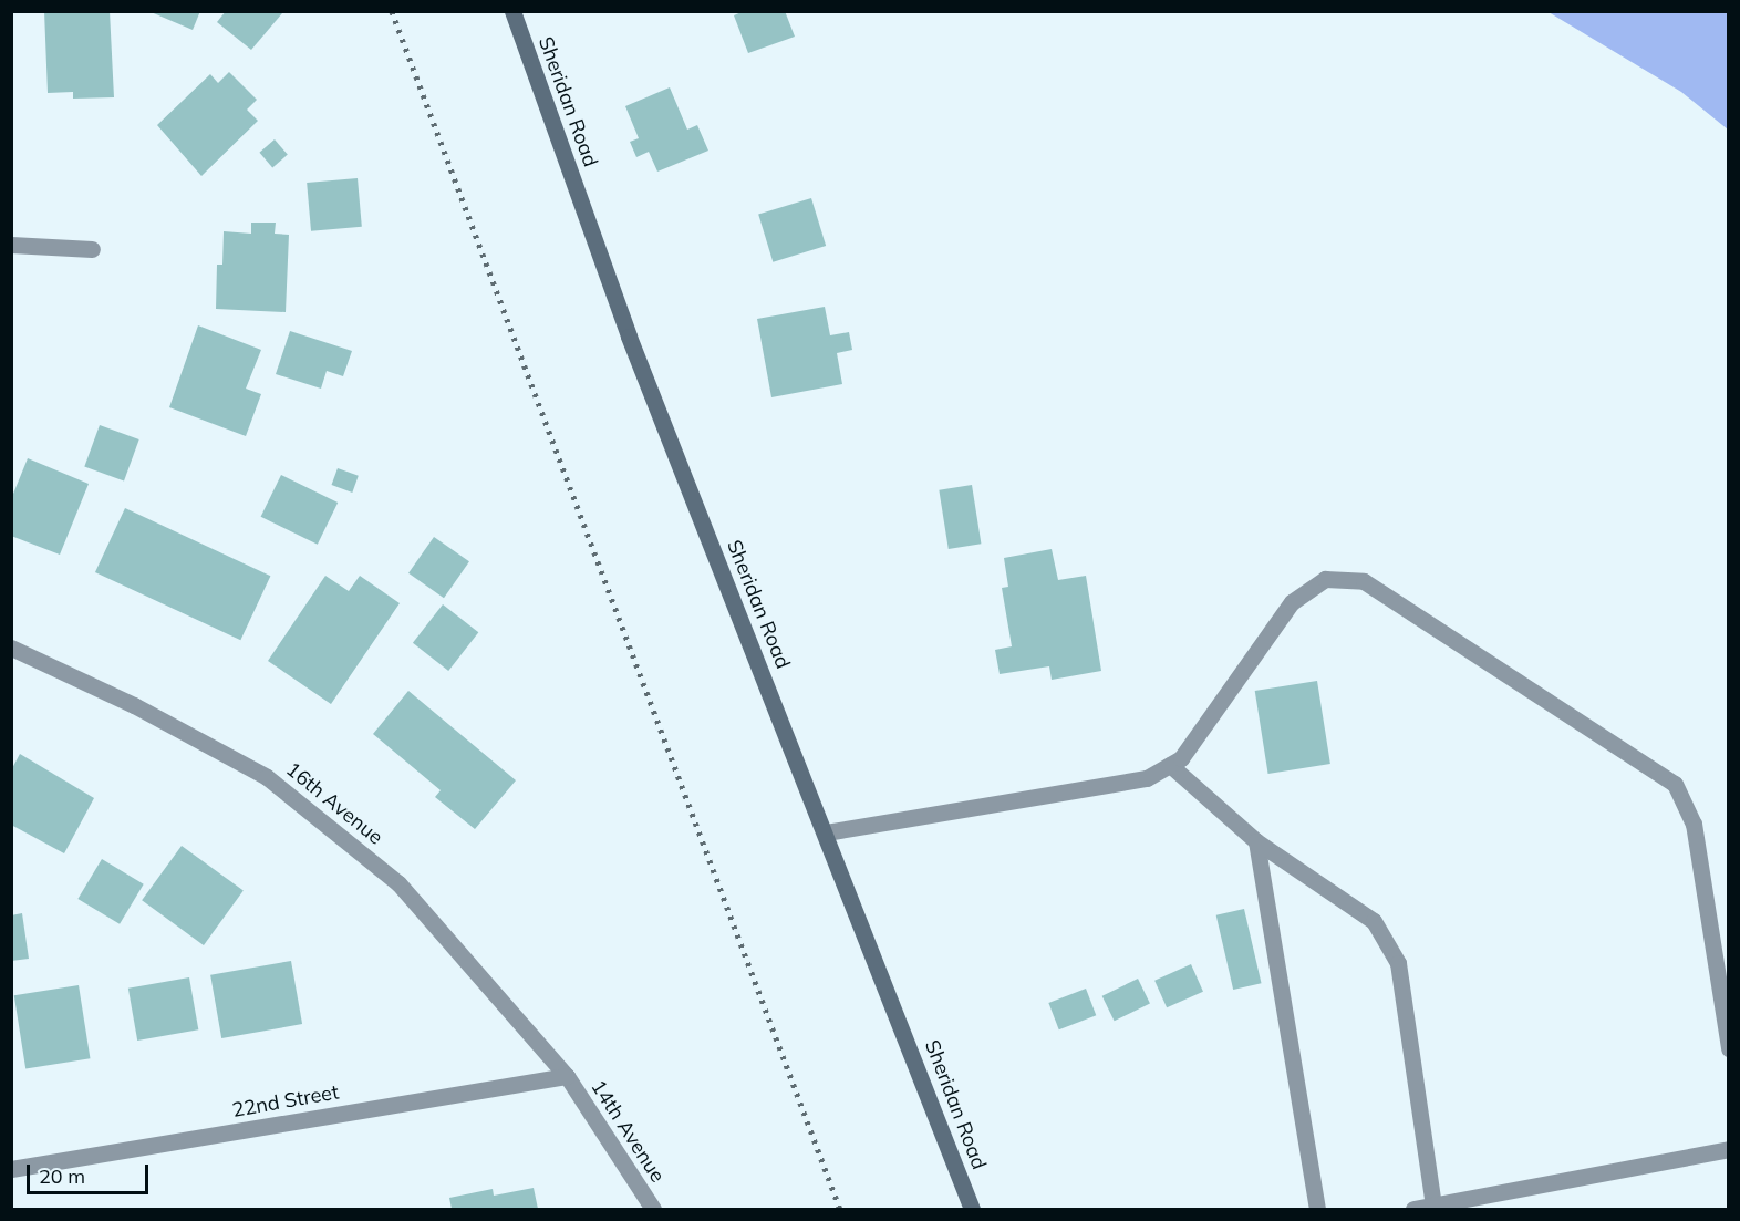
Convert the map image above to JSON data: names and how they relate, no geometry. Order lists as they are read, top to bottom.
{
  "streets": {
    "street": [
      "Sheridan Road",
      "16th Avenue",
      "22nd Street",
      "14th Avenue"
    ]
  },
  "crossings": [
    ["16th Avenue", "22nd Street"],
    ["16th Avenue", "14th Avenue"],
    ["22nd Street", "14th Avenue"]
  ],
  "scale_bar": "20 m"
}
